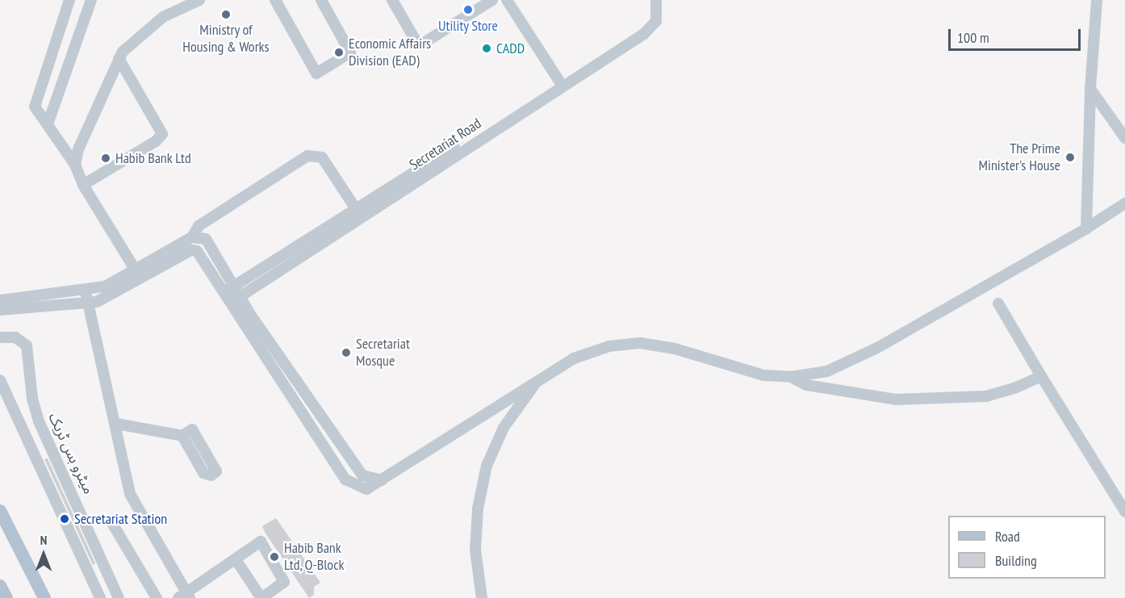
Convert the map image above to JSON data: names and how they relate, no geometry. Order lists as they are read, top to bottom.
{
  "streets": {
    "street": ["Secretariat Road", "میٹرو بس ٹریک"]
  },
  "places": [
    "Utility Store",
    "Ministry of Housing & Works",
    "CADD",
    "Economic Affairs Division (EAD)",
    "The Prime Minister's House",
    "Habib Bank Ltd",
    "Secretariat Mosque",
    "Secretariat Station",
    "Habib Bank Ltd, Q-Block"
  ],
  "legend": ["Road", "Building"],
  "scale_bar": "100 m",
  "north": "top"
}
